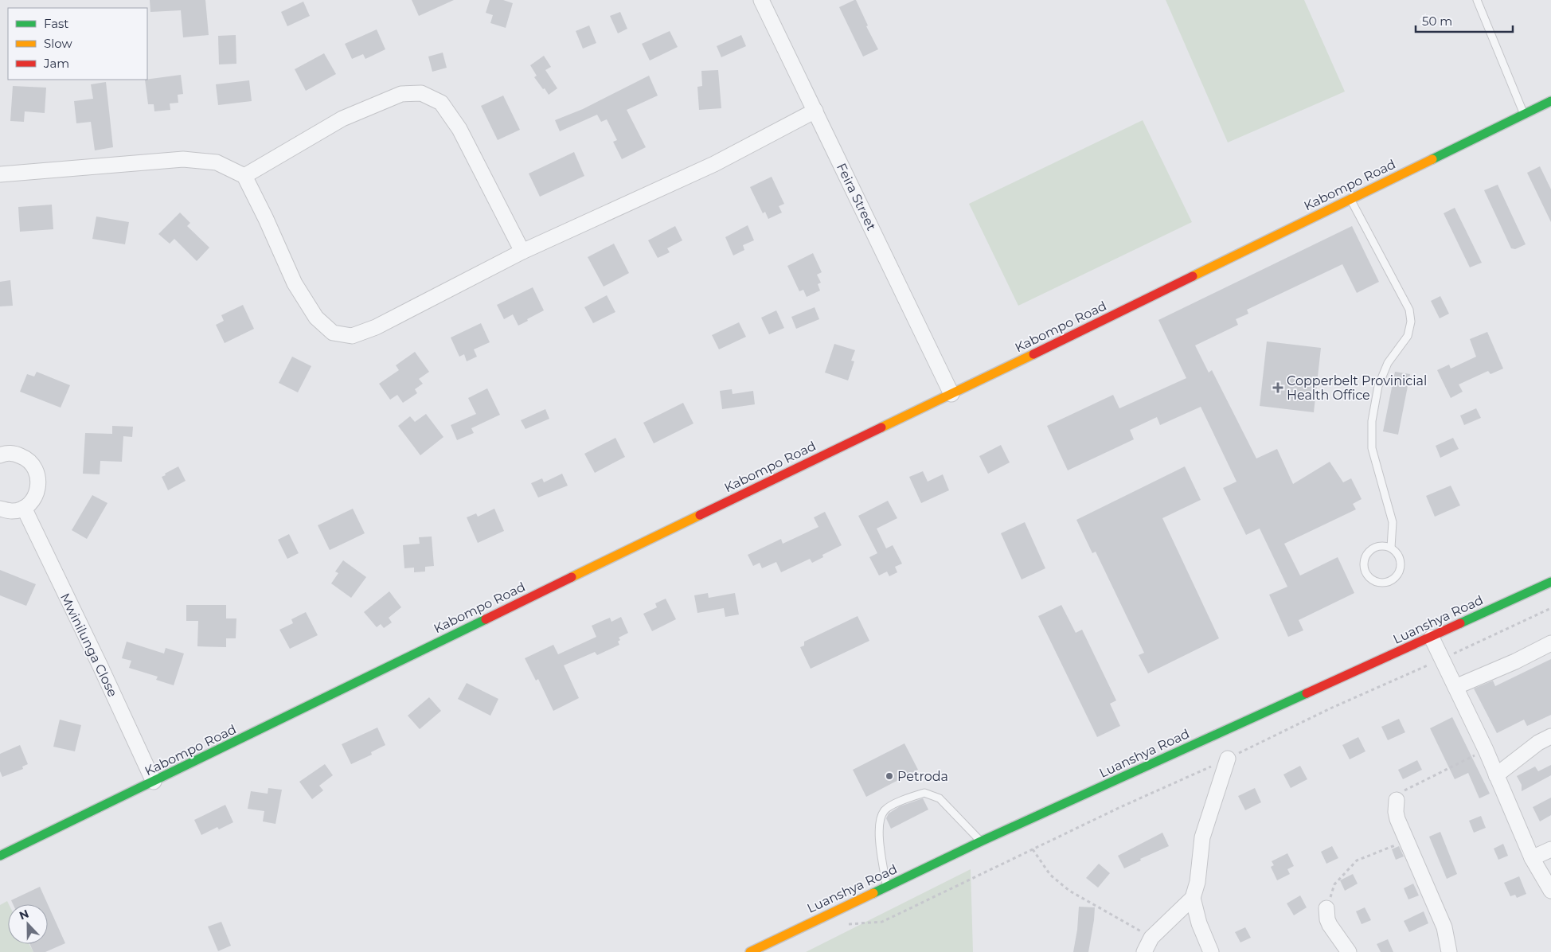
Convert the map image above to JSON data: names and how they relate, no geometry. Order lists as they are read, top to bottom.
{
  "streets": {
    "main road": ["Kabompo Road", "Luanshya Road"],
    "street": ["Feira Street", "Mwinilunga Close"]
  },
  "crossings": [
    ["Kabompo Road", "Feira Street"],
    ["Kabompo Road", "Mwinilunga Close"]
  ],
  "places": {
    "health": ["Copperbelt Provinicial Health Office"],
    "other": ["Petroda"]
  },
  "legend": ["Fast", "Slow", "Jam"],
  "scale_bar": "50 m",
  "north": "top"
}
